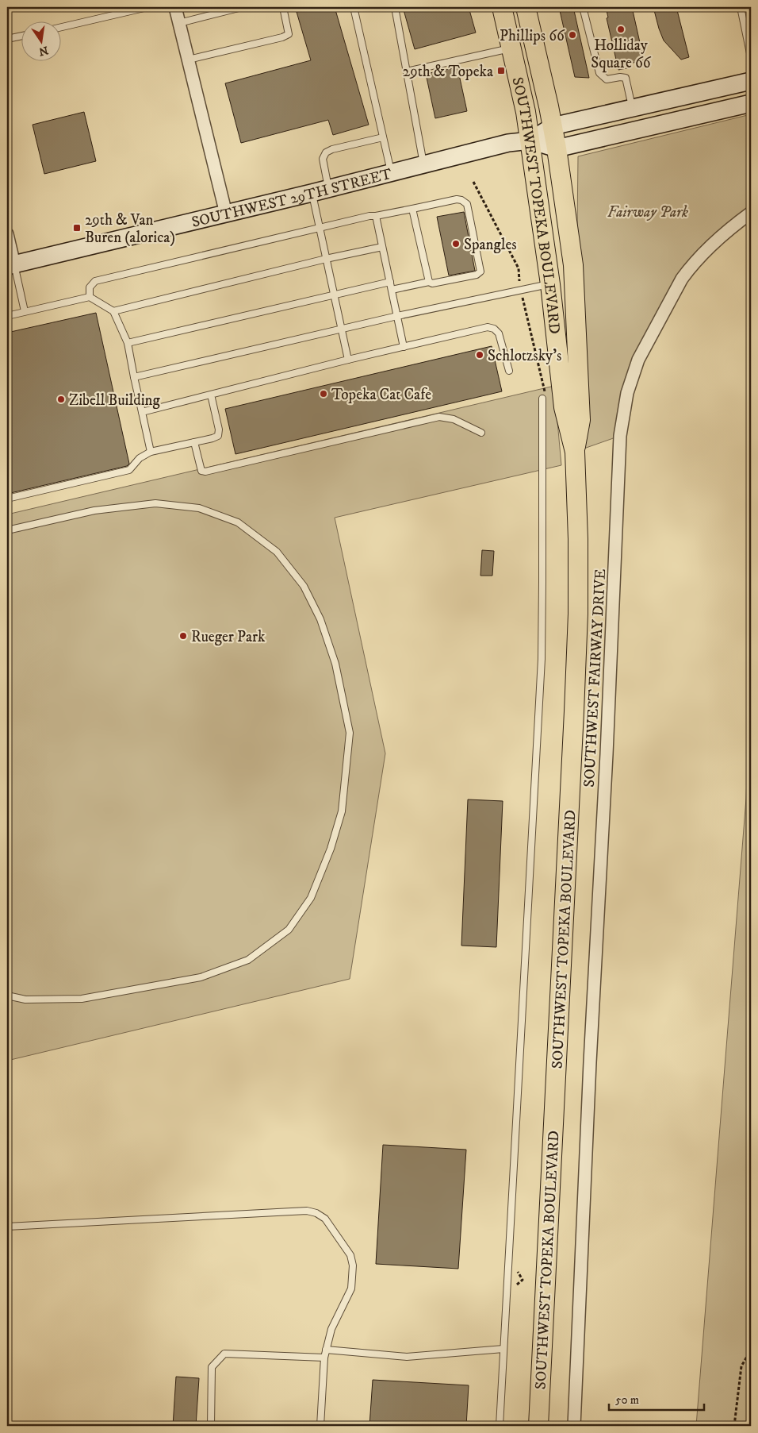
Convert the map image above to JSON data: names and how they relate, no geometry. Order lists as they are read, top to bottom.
{
  "streets": {
    "main road": ["SOUTHWEST 29TH STREET", "SOUTHWEST TOPEKA BOULEVARD"],
    "street": ["SOUTHWEST FAIRWAY DRIVE"]
  },
  "crossings": [
    ["SOUTHWEST 29TH STREET", "SOUTHWEST TOPEKA BOULEVARD"]
  ],
  "parks": ["Fairway Park"],
  "places": {
    "other": [
      "Holliday Square 66",
      "Phillips 66",
      "Spangles",
      "Schlotzsky's",
      "Topeka Cat Cafe",
      "Zibell Building",
      "Rueger Park"
    ],
    "transit": ["29th & Topeka", "29th & Van Buren (alorica)"]
  },
  "scale_bar": "50 m",
  "north": "bottom"
}
